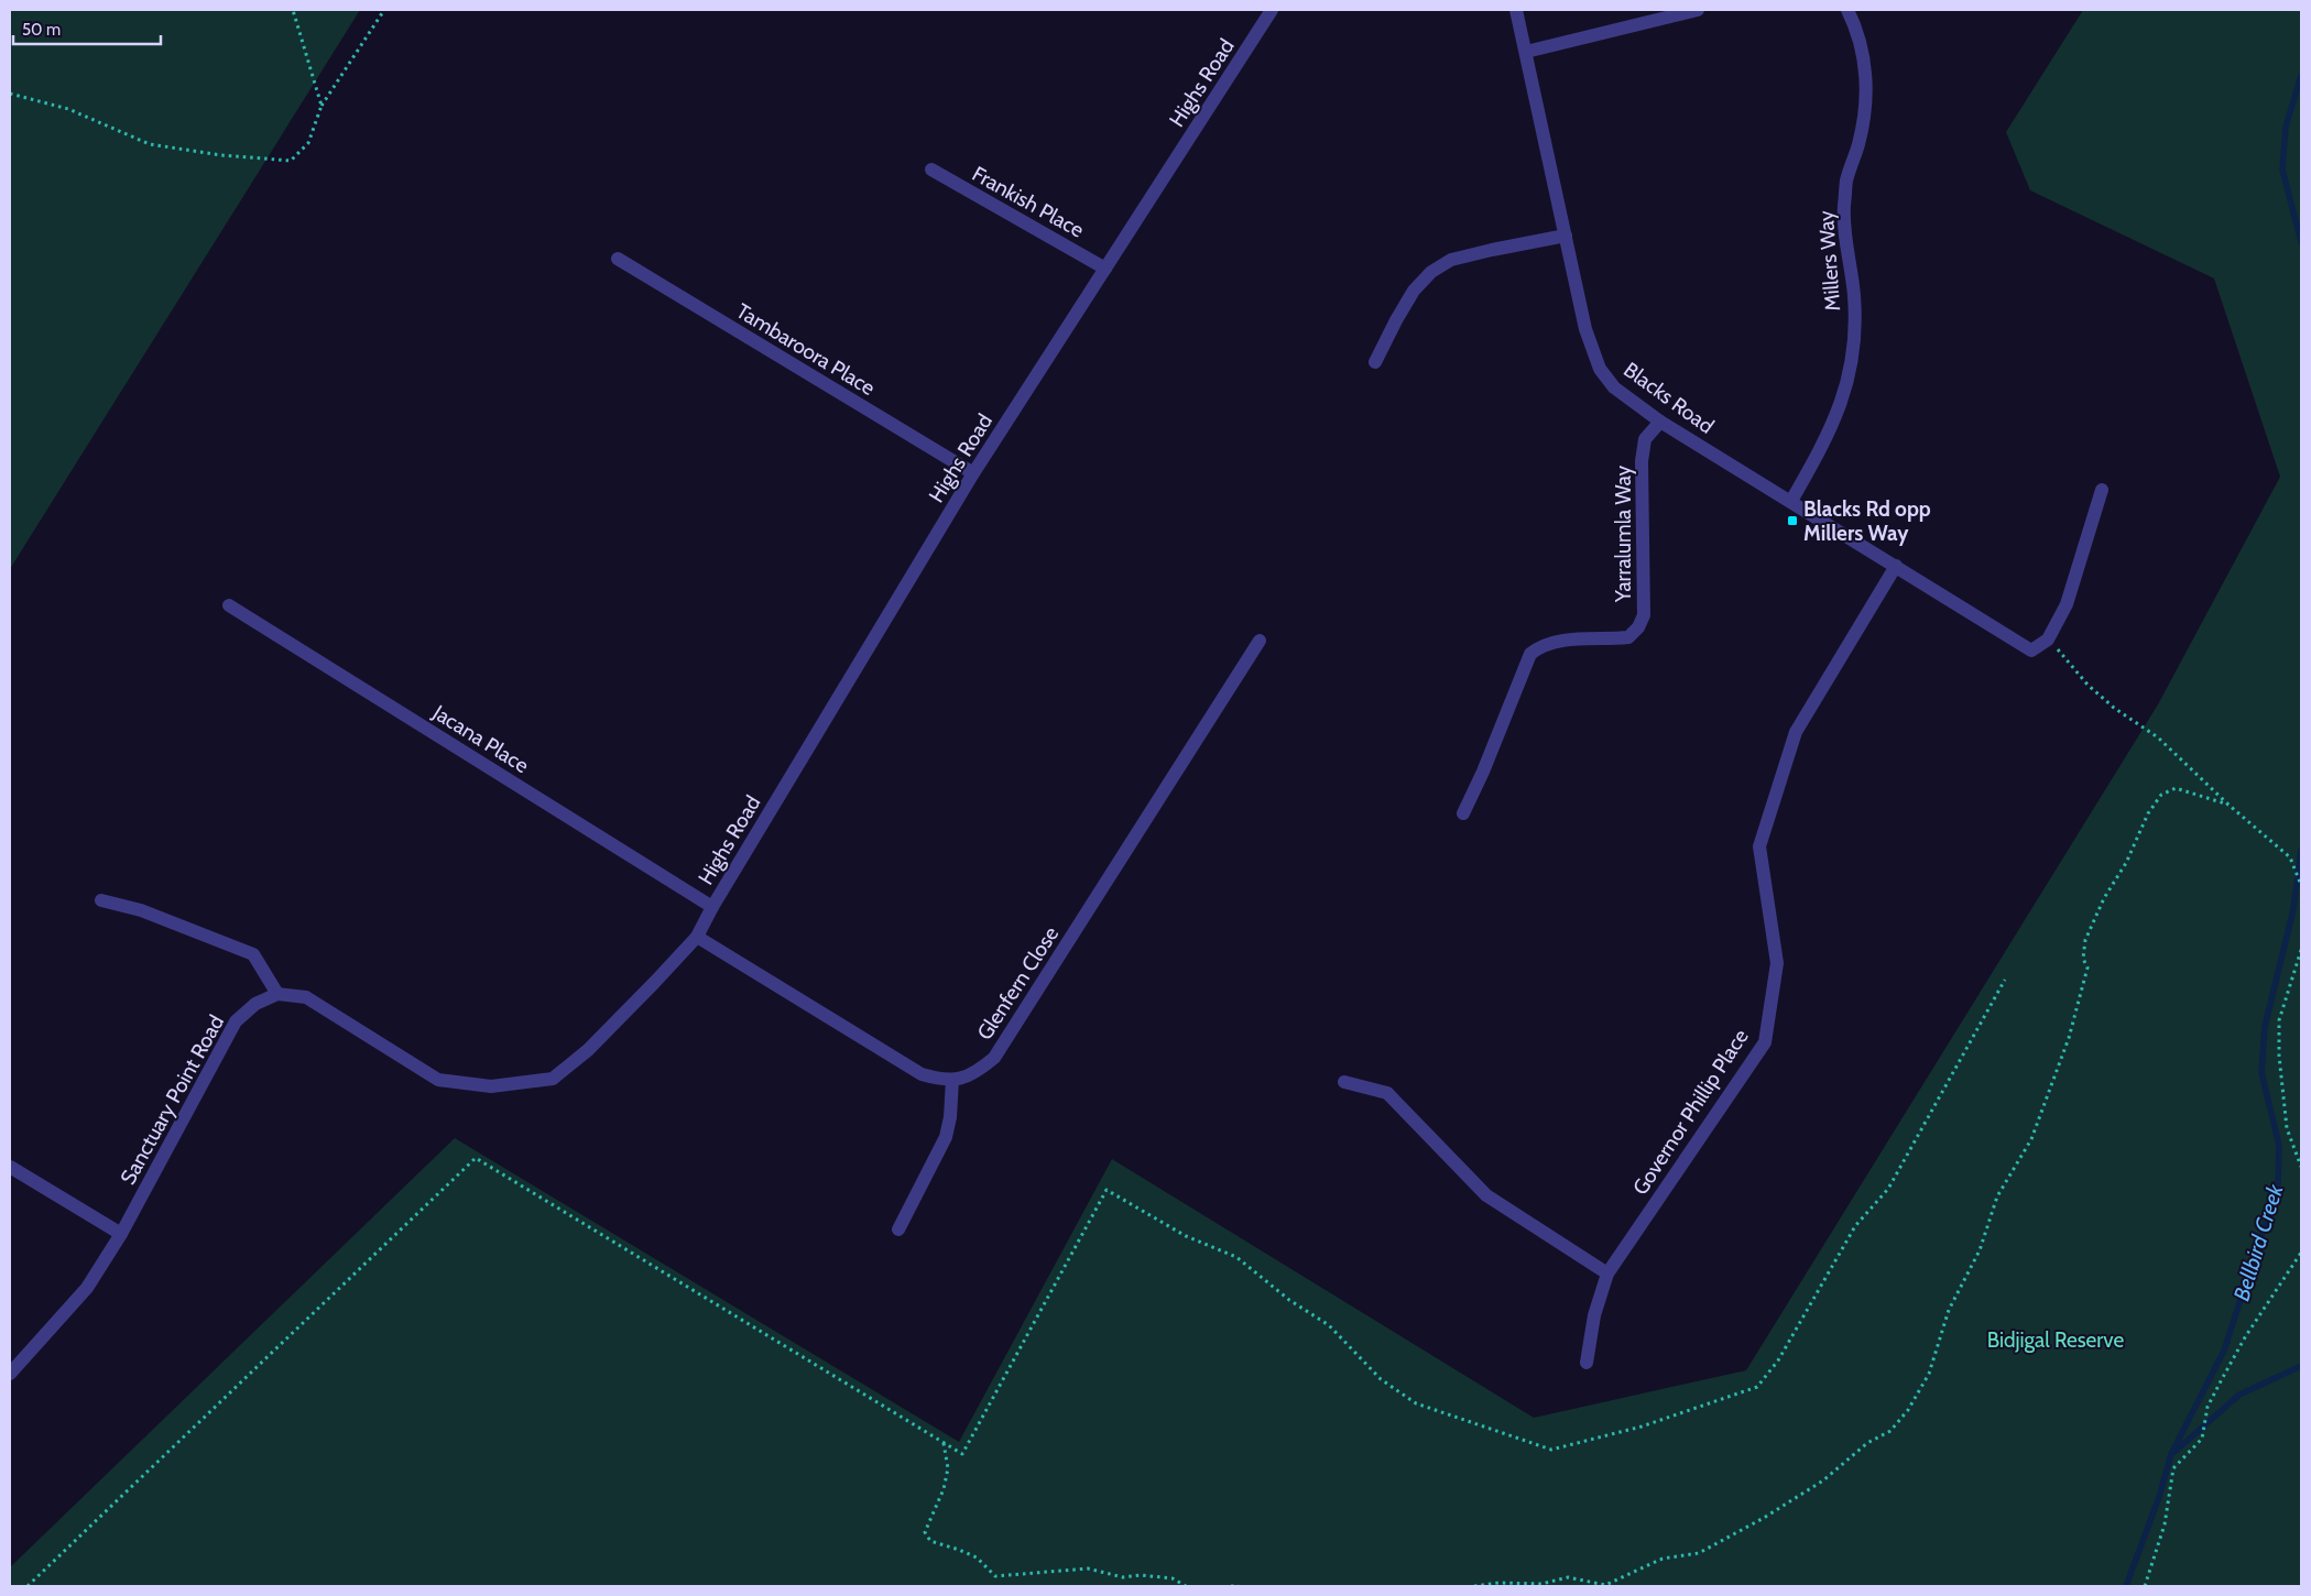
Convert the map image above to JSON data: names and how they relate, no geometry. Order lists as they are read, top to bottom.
{
  "streets": {
    "street": [
      "Highs Road",
      "Frankish Place",
      "Millers Way",
      "Tambaroora Place",
      "Blacks Road",
      "Yarralumla Way",
      "Jacana Place",
      "Glenfern Close",
      "Sanctuary Point Road",
      "Governor Phillip Place"
    ]
  },
  "crossings": [
    ["Highs Road", "Frankish Place"],
    ["Highs Road", "Tambaroora Place"],
    ["Highs Road", "Jacana Place"],
    ["Highs Road", "Glenfern Close"],
    ["Millers Way", "Blacks Road"],
    ["Blacks Road", "Yarralumla Way"],
    ["Blacks Road", "Governor Phillip Place"]
  ],
  "water": ["Bellbird Creek"],
  "parks": ["Bidjigal Reserve"],
  "places": {
    "transit": ["Blacks Rd opp Millers Way"]
  },
  "scale_bar": "50 m"
}
